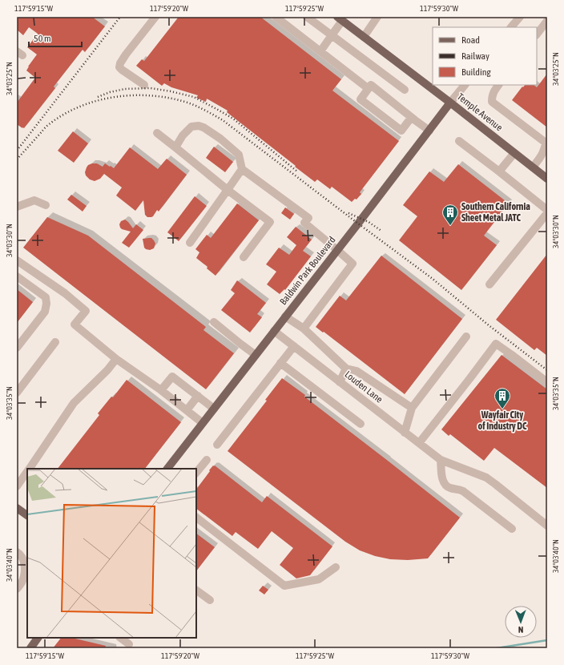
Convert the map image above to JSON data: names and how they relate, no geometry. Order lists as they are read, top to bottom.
{
  "streets": {
    "main road": ["Temple Avenue", "Baldwin Park Boulevard"],
    "street": ["Louden Lane"]
  },
  "crossings": [
    ["Temple Avenue", "Baldwin Park Boulevard"],
    ["Baldwin Park Boulevard", "Louden Lane"]
  ],
  "places": {
    "building": ["Southern California Sheet Metal JATC", "Wayfair City of Industry DC"]
  },
  "legend": ["Road", "Railway", "Building"],
  "scale_bar": "50 m",
  "north": "bottom",
  "coordinates": [
    "117°59'15\"W",
    "117°59'20\"W",
    "117°59'25\"W",
    "117°59'30\"W",
    "34°03'25\"N",
    "34°03'30\"N",
    "34°03'35\"N",
    "34°03'40\"N"
  ]
}
